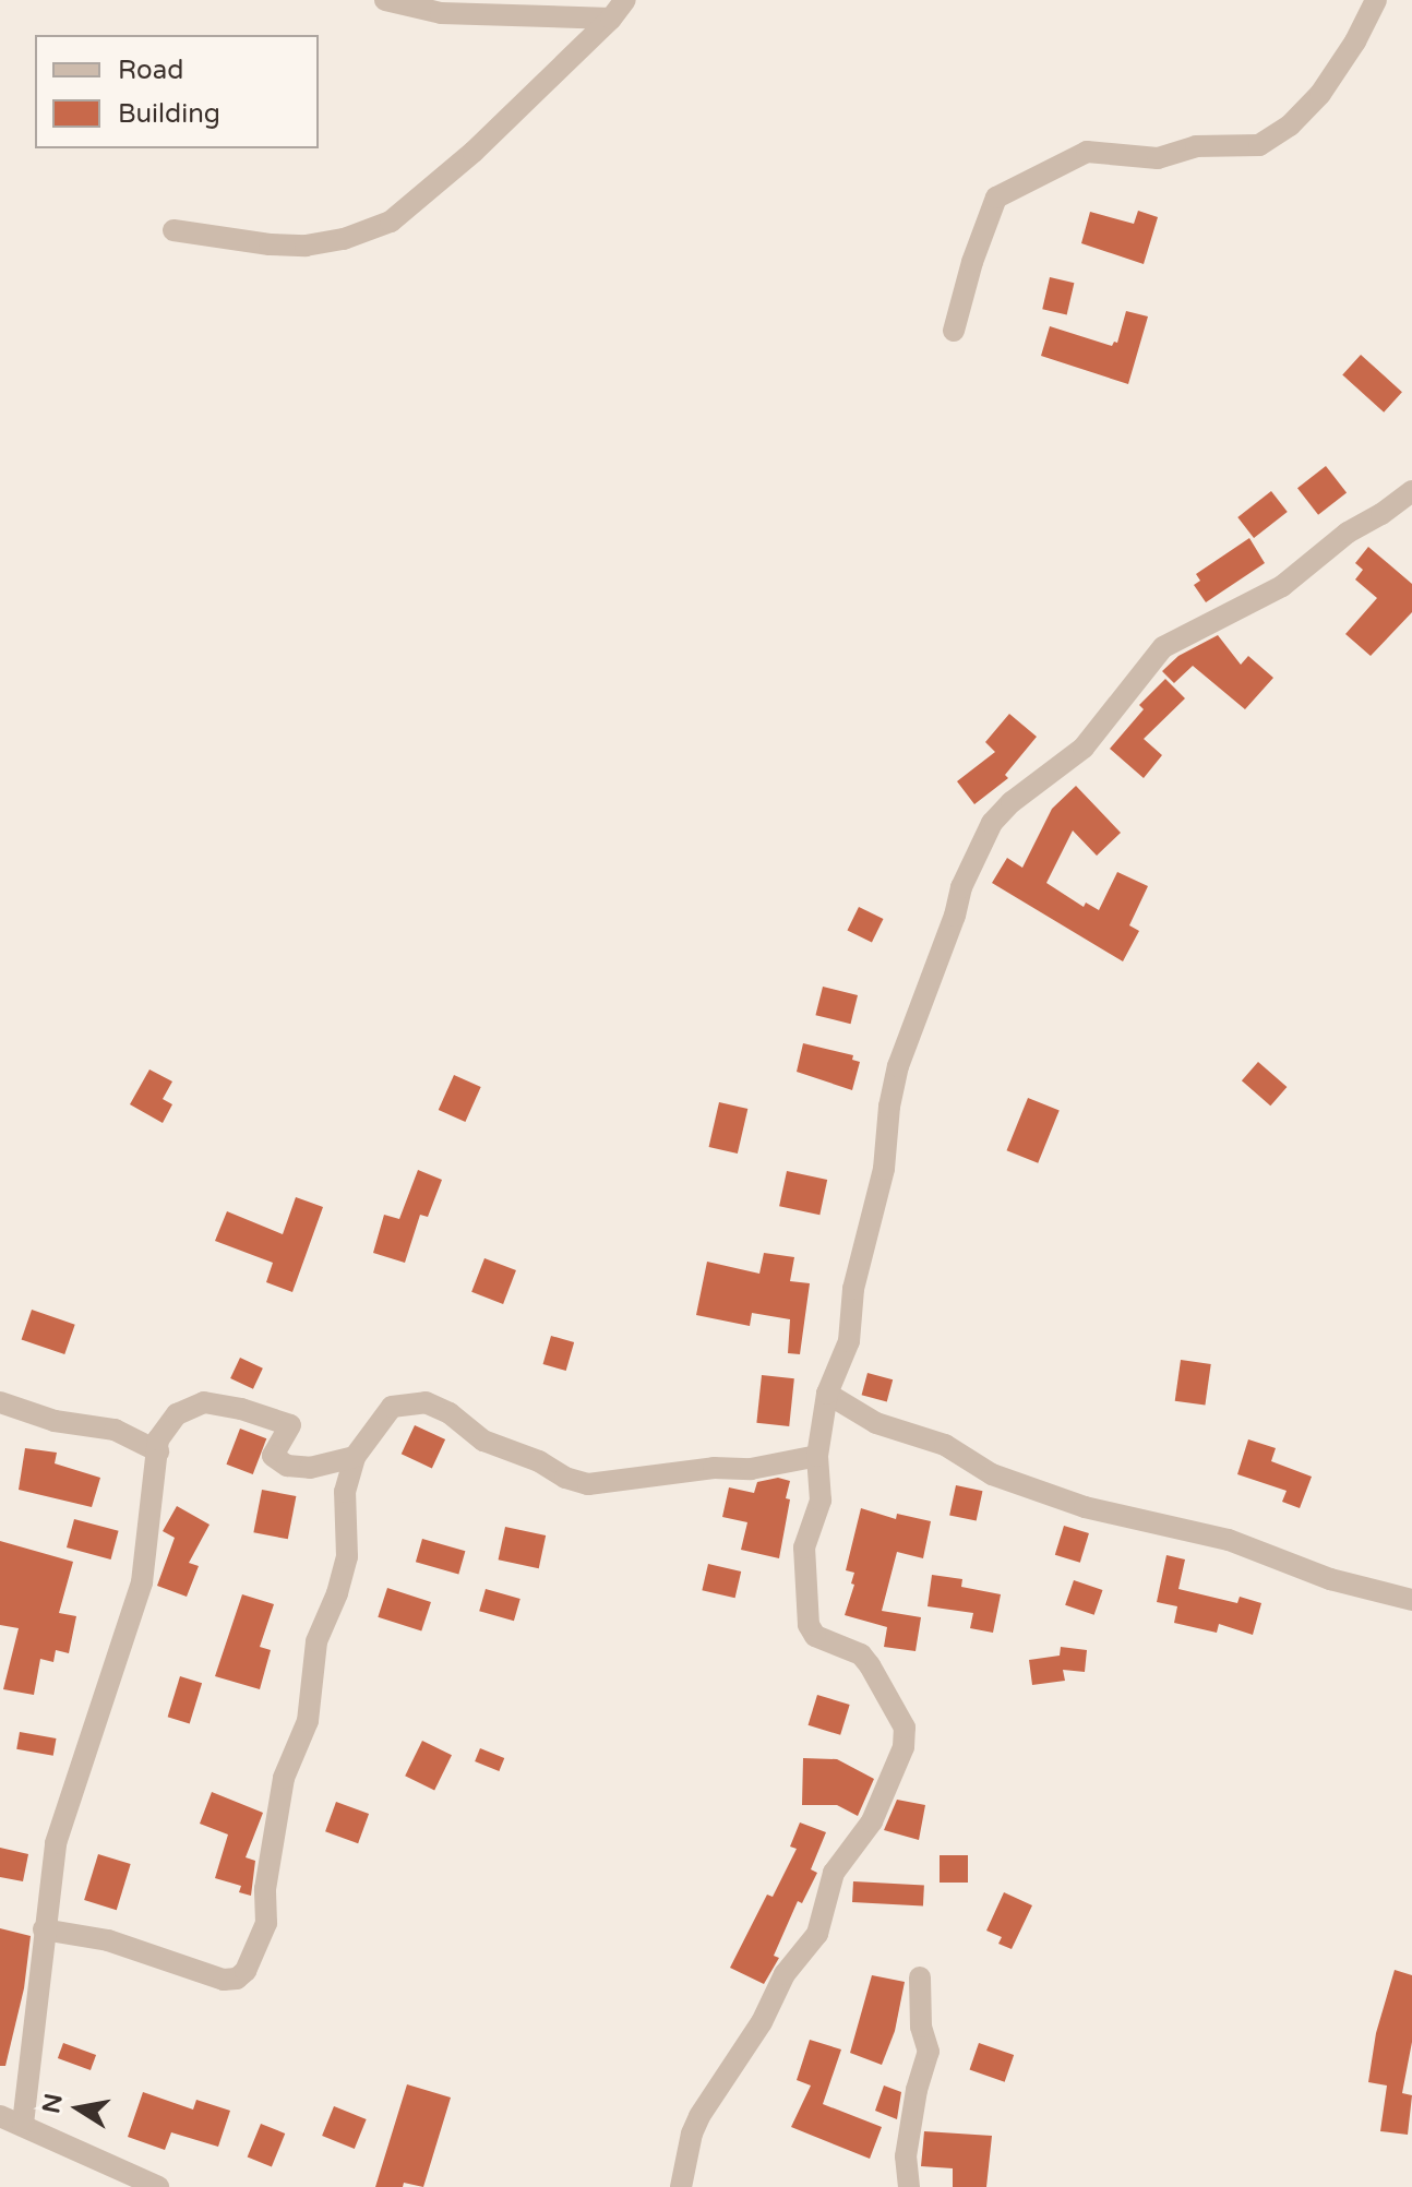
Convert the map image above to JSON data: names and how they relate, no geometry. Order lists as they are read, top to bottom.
{
  "legend": ["Road", "Building"],
  "north": "left"
}
